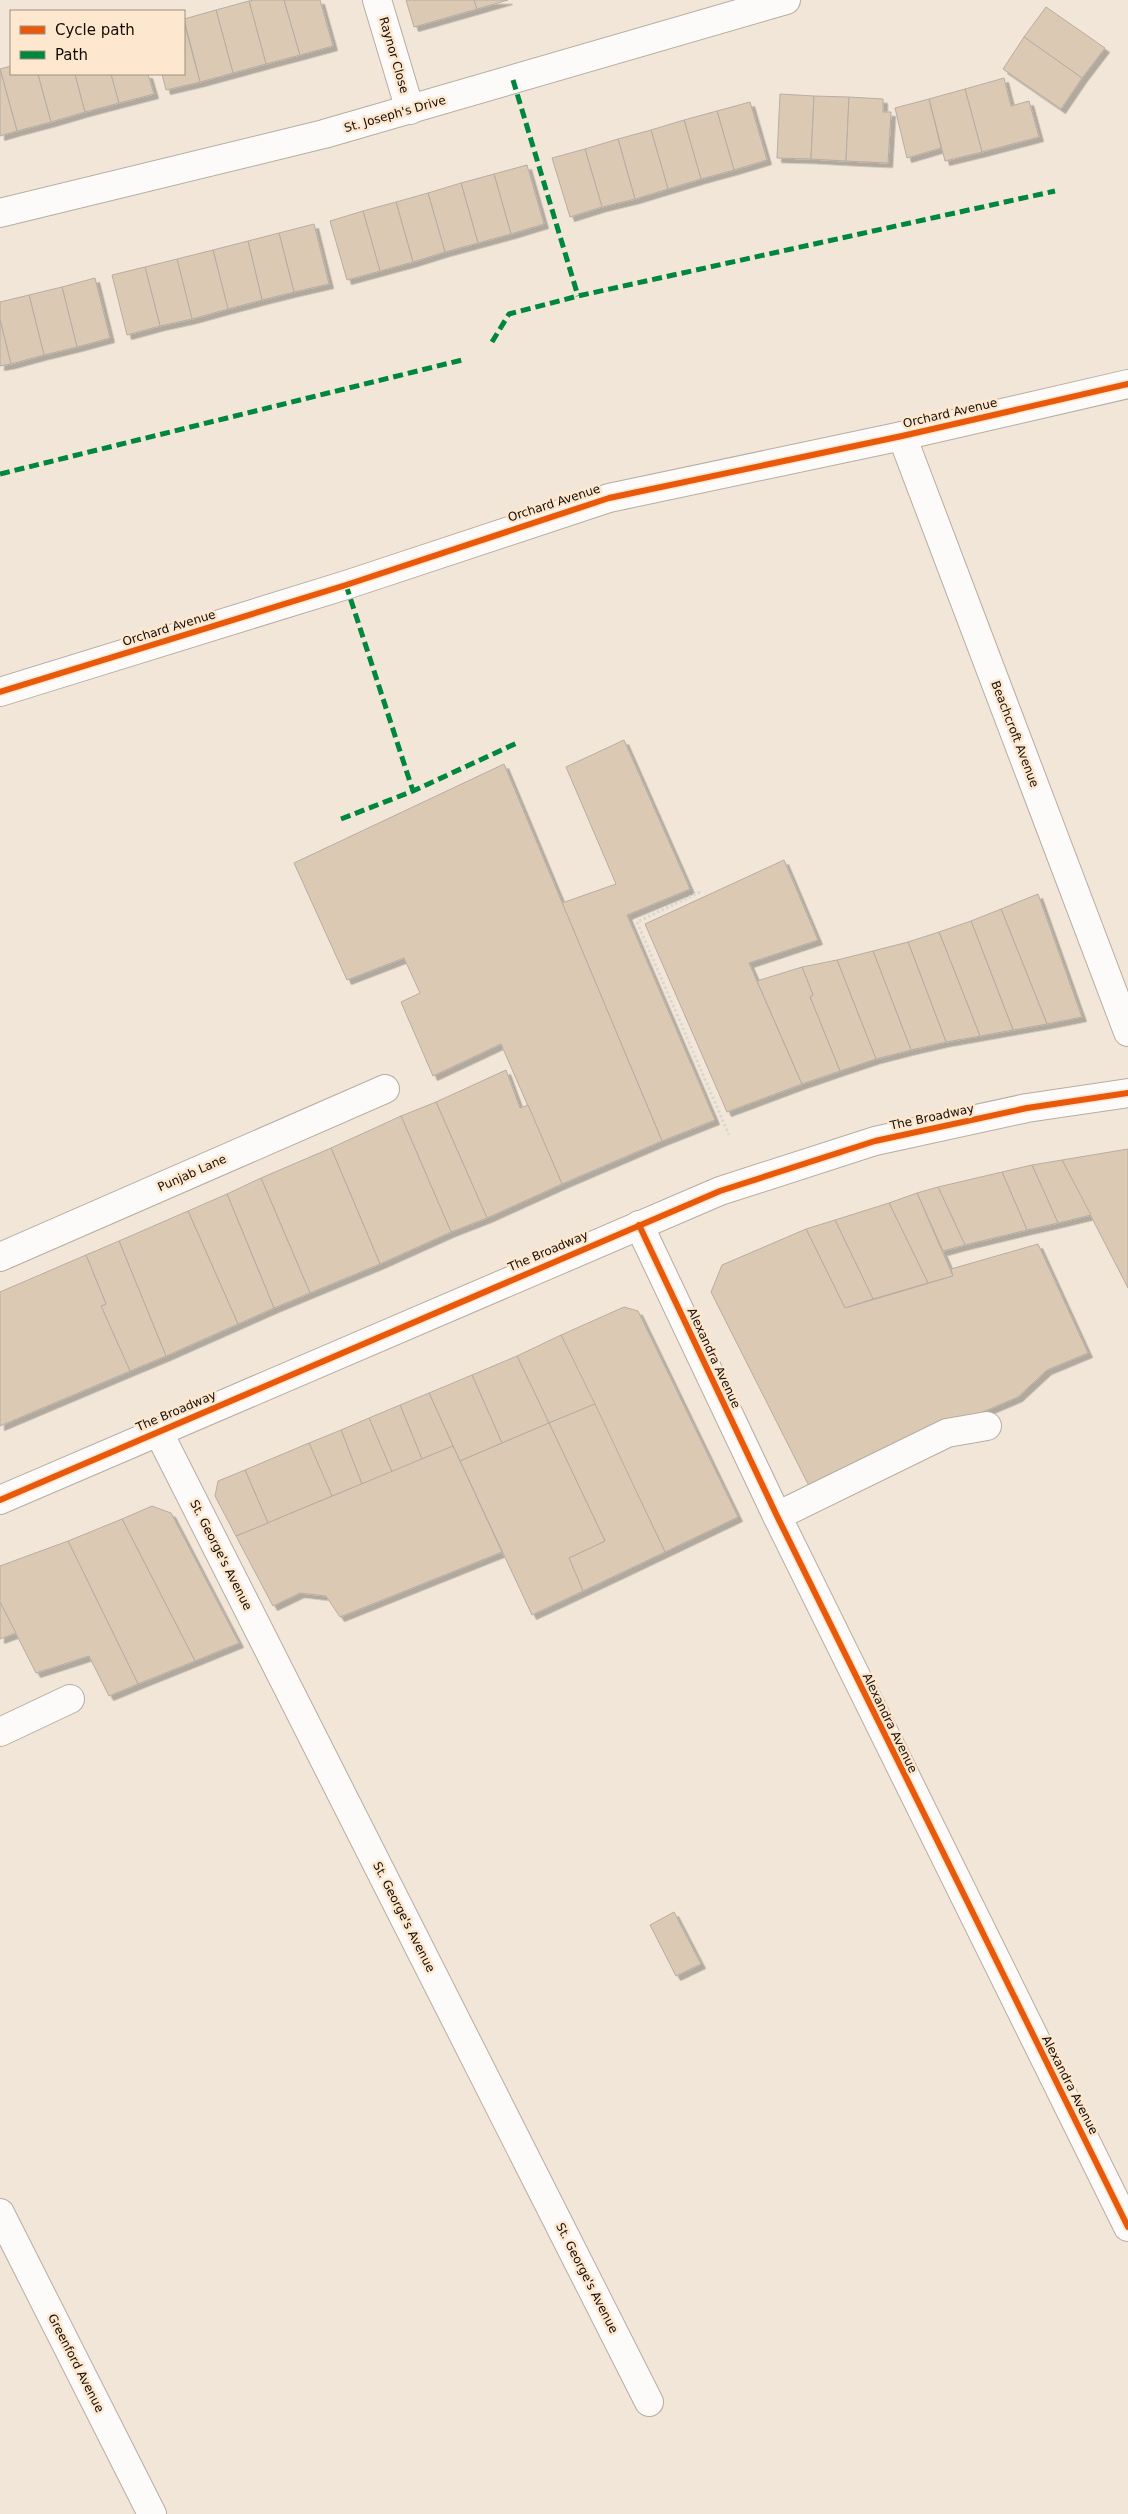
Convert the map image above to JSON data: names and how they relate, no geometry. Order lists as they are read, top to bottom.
{
  "streets": {
    "street": [
      "Raynor Close",
      "St. Joseph's Drive",
      "Orchard Avenue",
      "Beachcroft Avenue",
      "The Broadway",
      "Punjab Lane",
      "Alexandra Avenue",
      "St. George's Avenue",
      "Greenford Avenue"
    ]
  },
  "crossings": [
    ["Raynor Close", "St. Joseph's Drive"],
    ["Orchard Avenue", "Beachcroft Avenue"],
    ["The Broadway", "Alexandra Avenue"],
    ["The Broadway", "St. George's Avenue"]
  ],
  "legend": ["Cycle path", "Path"]
}
